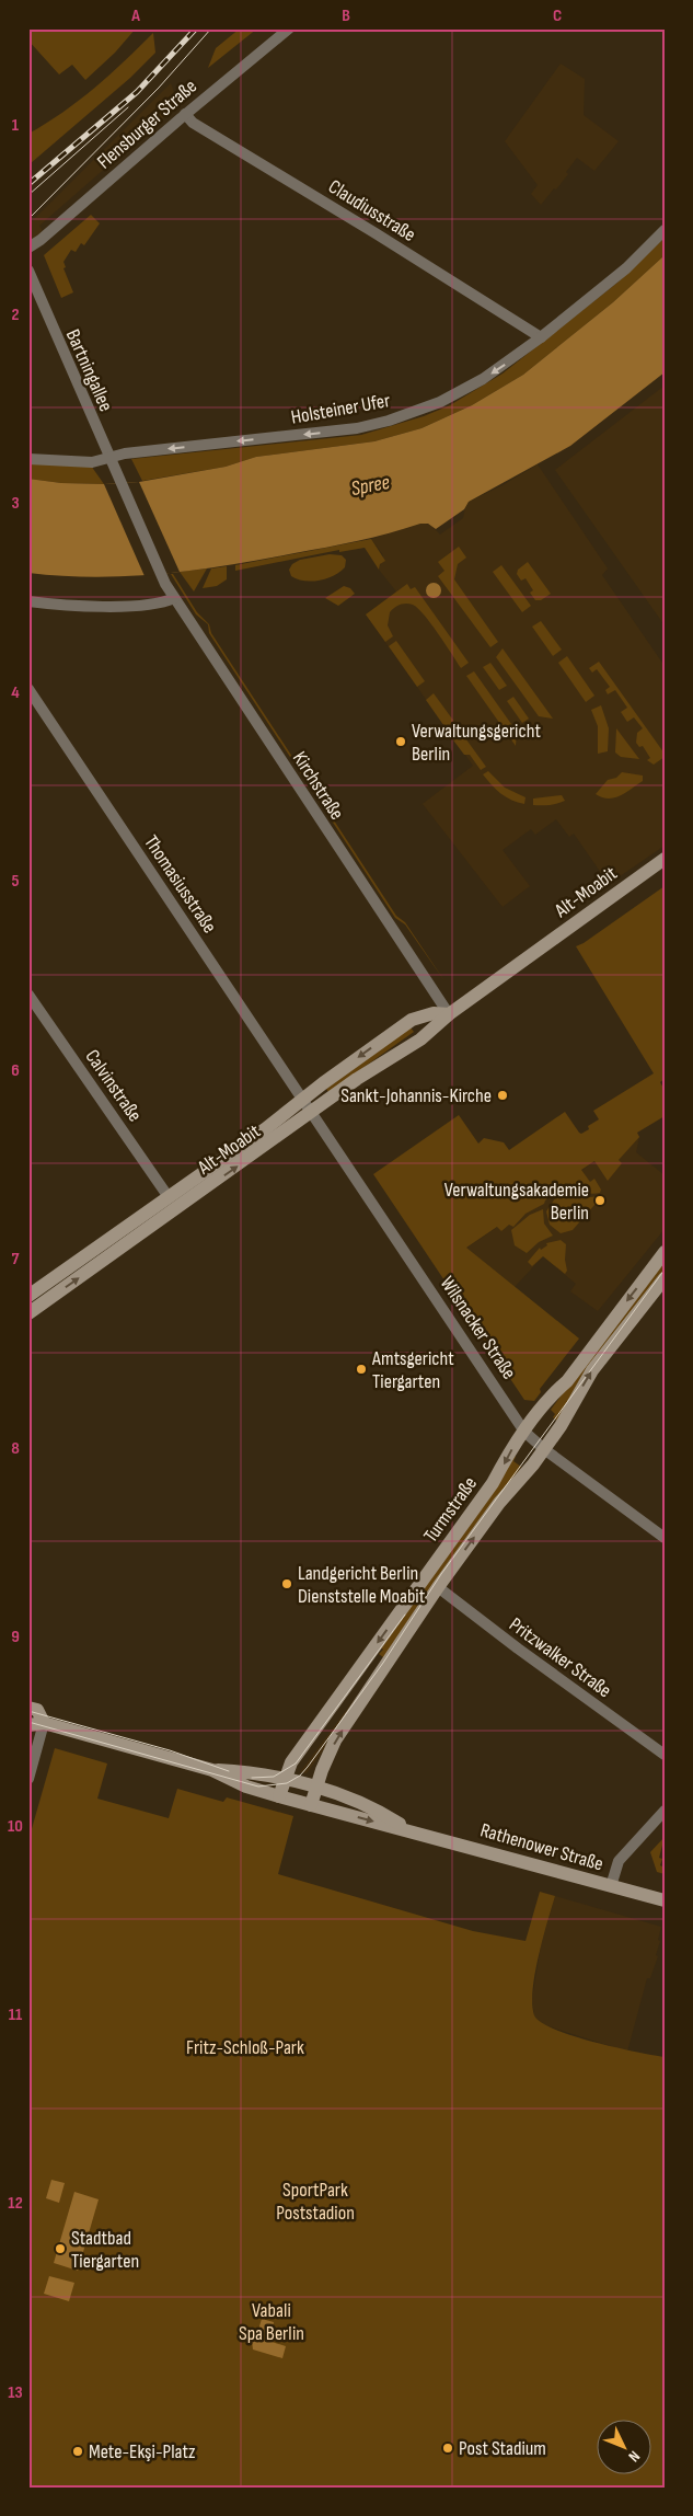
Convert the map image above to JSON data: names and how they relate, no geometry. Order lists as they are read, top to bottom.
{
  "streets": {
    "main road": ["Alt-Moabit", "Turmstraße", "Rathenower Straße"],
    "street": [
      "Flensburger Straße",
      "Claudiusstraße",
      "Bartningallee",
      "Holsteiner Ufer",
      "Kirchstraße",
      "Thomasiusstraße",
      "Calvinstraße",
      "Wilsnacker Straße",
      "Pritzwalker Straße"
    ]
  },
  "crossings": [
    ["Flensburger Straße", "Claudiusstraße"],
    ["Claudiusstraße", "Holsteiner Ufer"],
    ["Bartningallee", "Holsteiner Ufer"],
    ["Bartningallee", "Kirchstraße"],
    ["Kirchstraße", "Alt-Moabit"],
    ["Thomasiusstraße", "Alt-Moabit"],
    ["Thomasiusstraße", "Wilsnacker Straße"],
    ["Alt-Moabit", "Calvinstraße"],
    ["Alt-Moabit", "Wilsnacker Straße"],
    ["Wilsnacker Straße", "Turmstraße"],
    ["Turmstraße", "Pritzwalker Straße"],
    ["Turmstraße", "Rathenower Straße"]
  ],
  "one_way": ["Holsteiner Ufer"],
  "water": ["Spree"],
  "parks": ["Fritz-Schloß-Park", "SportPark Poststadion", "Vabali Spa Berlin"],
  "places": [
    "Verwaltungsgericht Berlin",
    "Sankt-Johannis-Kirche",
    "Verwaltungsakademie Berlin",
    "Amtsgericht Tiergarten",
    "Landgericht Berlin Dienststelle Moabit",
    "Stadtbad Tiergarten",
    "Post Stadium",
    "Mete-Ekşi-Platz"
  ],
  "north": "bottom right",
  "grid": {
    "columns": ["A", "B", "C"],
    "rows": [
      "1",
      "2",
      "3",
      "4",
      "5",
      "6",
      "7",
      "8",
      "9",
      "10",
      "11",
      "12",
      "13"
    ]
  }
}
